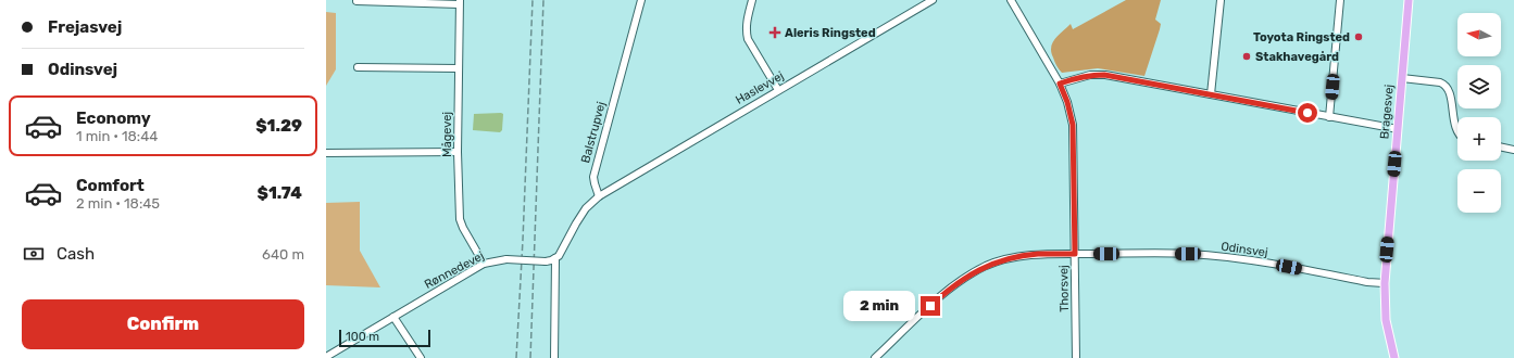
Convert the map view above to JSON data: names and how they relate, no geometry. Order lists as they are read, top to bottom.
{
  "streets": {
    "main road": ["Bragesvej"],
    "street": [
      "Haslevvej",
      "Balstrupvej",
      "Mågevej",
      "Odinsvej",
      "Rønnedevej",
      "Thorsvej"
    ]
  },
  "crossings": [
    ["Haslevvej", "Balstrupvej"],
    ["Bragesvej", "Odinsvej"],
    ["Mågevej", "Rønnedevej"],
    ["Odinsvej", "Thorsvej"]
  ],
  "places": {
    "health": ["Aleris Ringsted"],
    "other": ["Toyota Ringsted", "Stakhavegård"]
  },
  "scale_bar": "100 m",
  "north": "left",
  "page": {
    "banner": ["Frejasvej", "Odinsvej"],
    "map_buttons": ["+", "−"],
    "list": [
      {
        "name": "Economy",
        "note": "1 min · 18:44",
        "value": "$1.29"
      },
      {
        "name": "Comfort",
        "note": "2 min · 18:45",
        "value": "$1.74"
      }
    ],
    "pay": ["Cash", "640 m"],
    "buttons": "Confirm",
    "bubble": "2 min",
    "scale": "100 m"
  }
}
